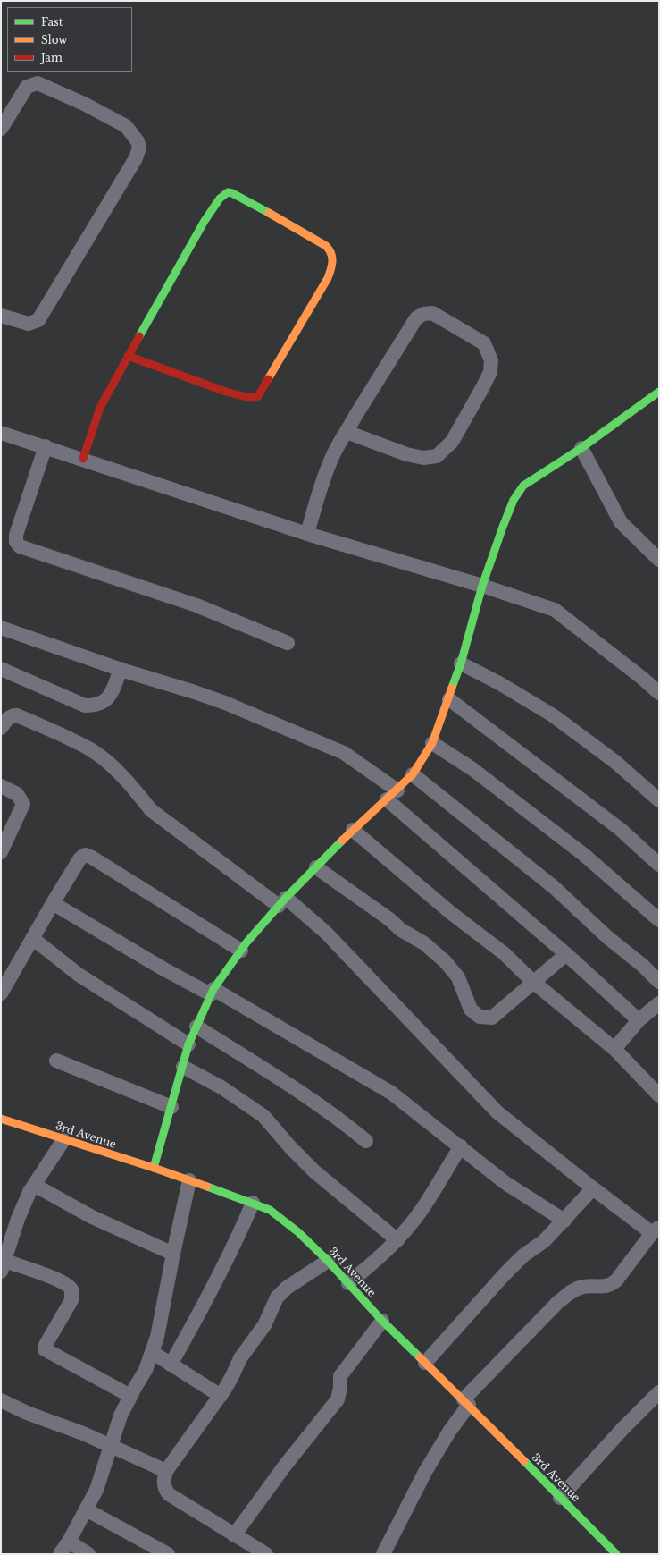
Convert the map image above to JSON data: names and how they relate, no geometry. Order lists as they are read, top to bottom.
{
  "streets": {
    "street": ["3rd Avenue"]
  },
  "legend": ["Fast", "Slow", "Jam"]
}
